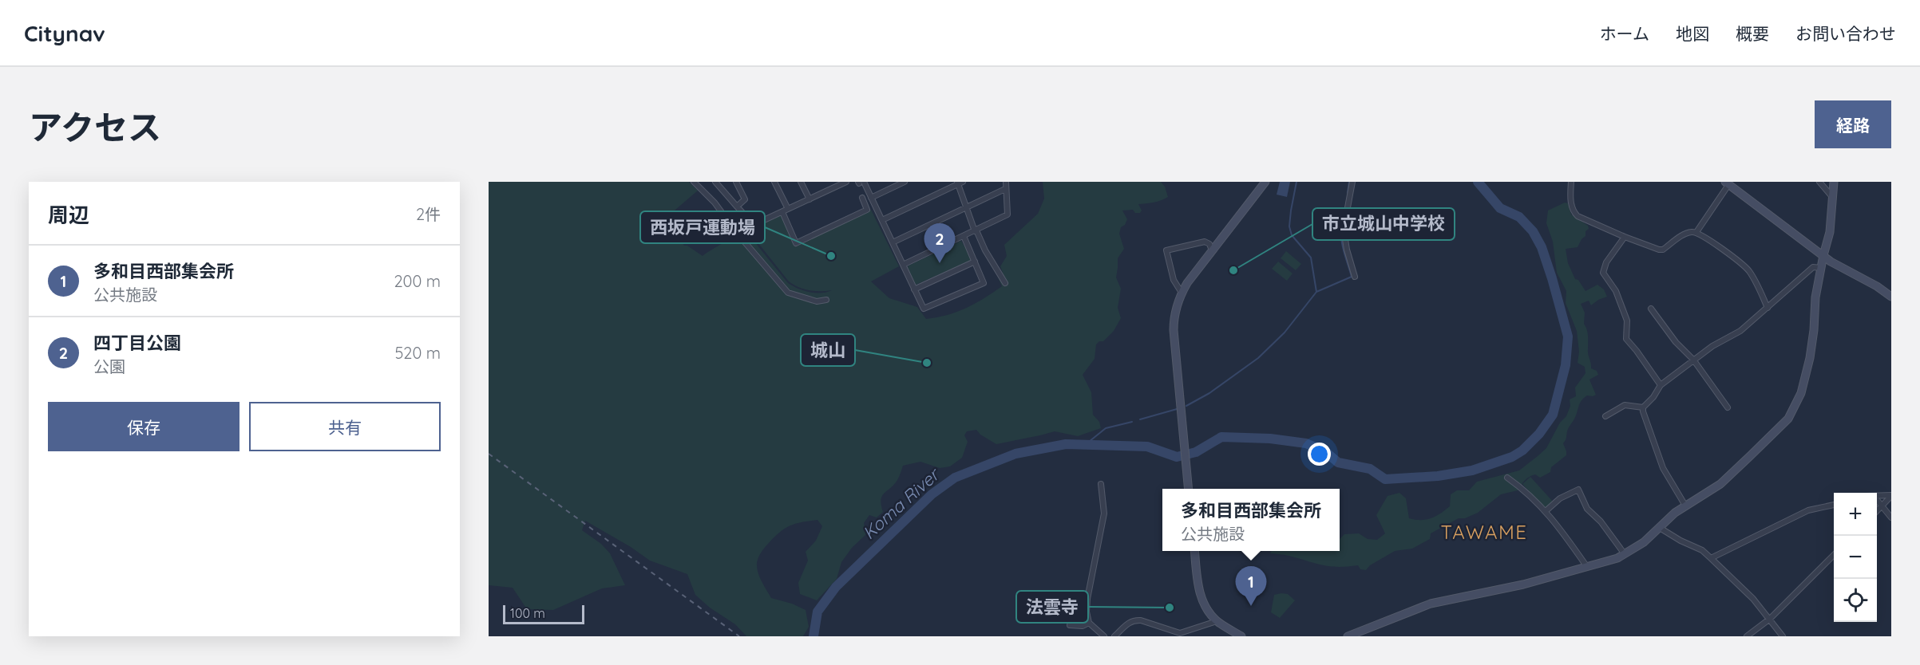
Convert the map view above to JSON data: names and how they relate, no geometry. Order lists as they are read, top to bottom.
{
  "districts": ["TAWAME"],
  "water": ["Koma River"],
  "places": [
    "西坂戸運動場",
    "市立城山中学校",
    "城山",
    "法雲寺"
  ],
  "scale_bar": "100 m",
  "page": {
    "header": "Citynav",
    "nav": [
      "ホーム",
      "地図",
      "概要",
      "お問い合わせ"
    ],
    "title": "アクセス",
    "buttons": [
      "経路",
      ["保存", "共有"]
    ],
    "heading": ["周辺", "2件"],
    "pins": ["2", "1"],
    "list": [
      {
        "mark": "1",
        "name": "多和目西部集会所",
        "note": "公共施設",
        "value": "200 m"
      },
      {
        "mark": "2",
        "name": "四丁目公園",
        "note": "公園",
        "value": "520 m"
      }
    ],
    "popup": ["多和目西部集会所", "公共施設"],
    "map_buttons": ["+", "−"],
    "scale": "100 m"
  }
}
